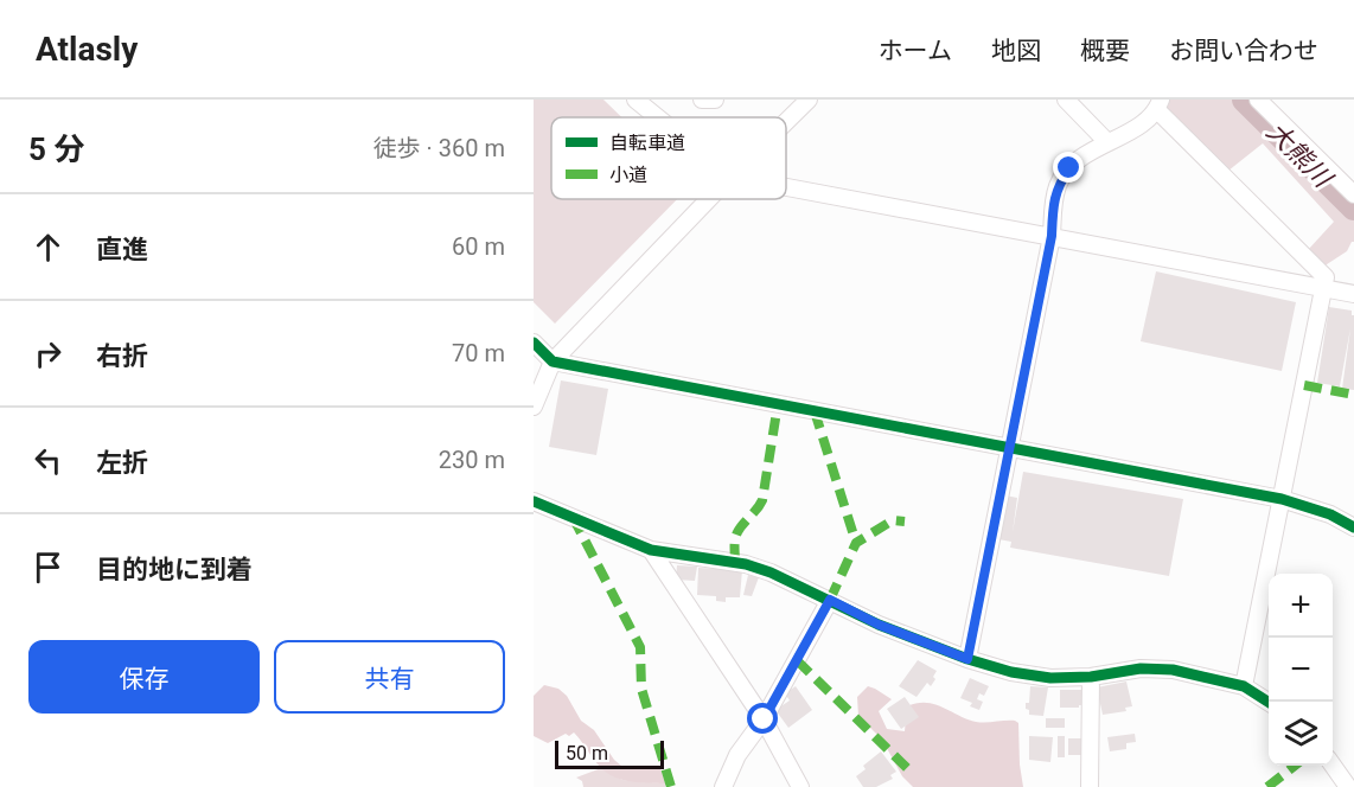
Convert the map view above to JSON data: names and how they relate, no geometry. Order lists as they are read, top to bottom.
{
  "water": ["大熊川"],
  "legend": ["自転車道", "小道"],
  "scale_bar": "50 m",
  "page": {
    "header": "Atlasly",
    "nav": [
      "ホーム",
      "地図",
      "概要",
      "お問い合わせ"
    ],
    "heading": ["5 分", "徒歩 · 360 m"],
    "list": [
      ["直進", "60 m"],
      ["右折", "70 m"],
      ["左折", "230 m"],
      "目的地に到着"
    ],
    "map_buttons": ["+", "−"],
    "buttons": ["保存", "共有"],
    "scale": "50 m"
  }
}
